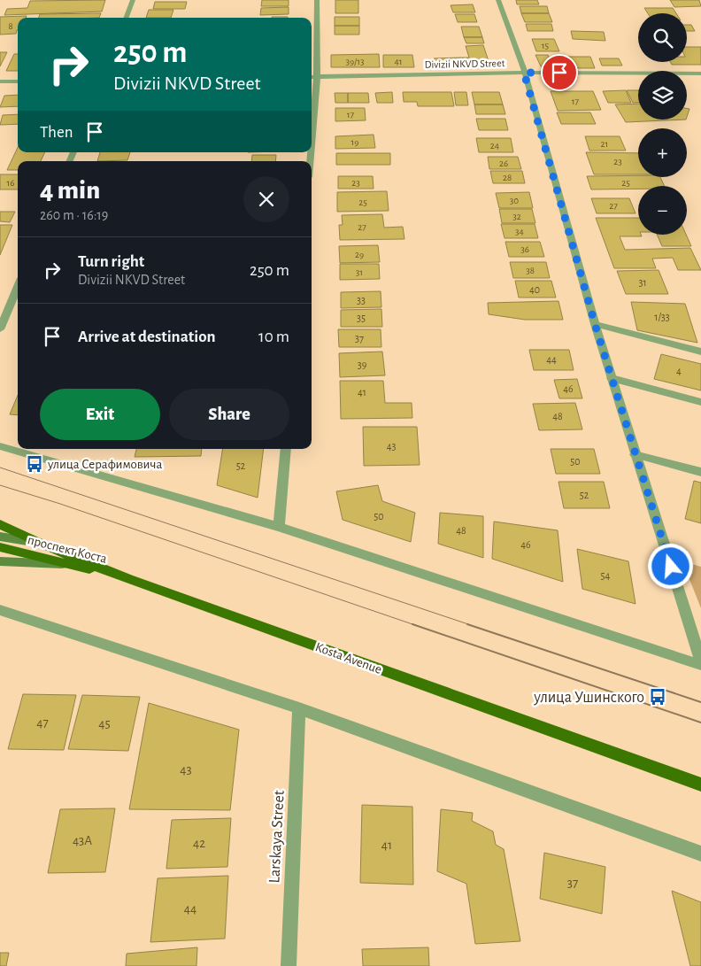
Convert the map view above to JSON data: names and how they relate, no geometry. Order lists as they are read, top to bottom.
{
  "streets": {
    "main road": ["проспект Коста", "Kosta Avenue"],
    "street": ["Divizii NKVD Street", "Larskaya Street"]
  },
  "crossings": [
    ["проспект Коста", "Kosta Avenue"]
  ],
  "places": {
    "bus stop": ["улица Серафимовича", "улица Ушинского"]
  },
  "house_numbers": [
    "8",
    "15",
    "39/13",
    "41",
    "17",
    "17",
    "19",
    "21",
    "24",
    "23",
    "26",
    "28",
    "16",
    "23",
    "25",
    "30",
    "25",
    "27",
    "32",
    "27",
    "34",
    "36",
    "29",
    "38",
    "31",
    "31",
    "40",
    "33",
    "1/33",
    "35",
    "37",
    "44",
    "39",
    "4",
    "46",
    "41",
    "48",
    "43",
    "50",
    "52",
    "52",
    "50",
    "48",
    "46",
    "54",
    "47",
    "45",
    "43",
    "43А",
    "42",
    "41",
    "37",
    "44"
  ],
  "page": {
    "map_buttons": ["+", "−"],
    "turn": ["250 m", "Divizii NKVD Street"],
    "then": "Then",
    "heading": ["4 min", "260 m · 16:19"],
    "list": [
      {
        "name": "Turn right",
        "note": "Divizii NKVD Street",
        "value": "250 m"
      },
      {
        "name": "Arrive at destination",
        "value": "10 m"
      }
    ],
    "buttons": ["Exit", "Share"]
  }
}
